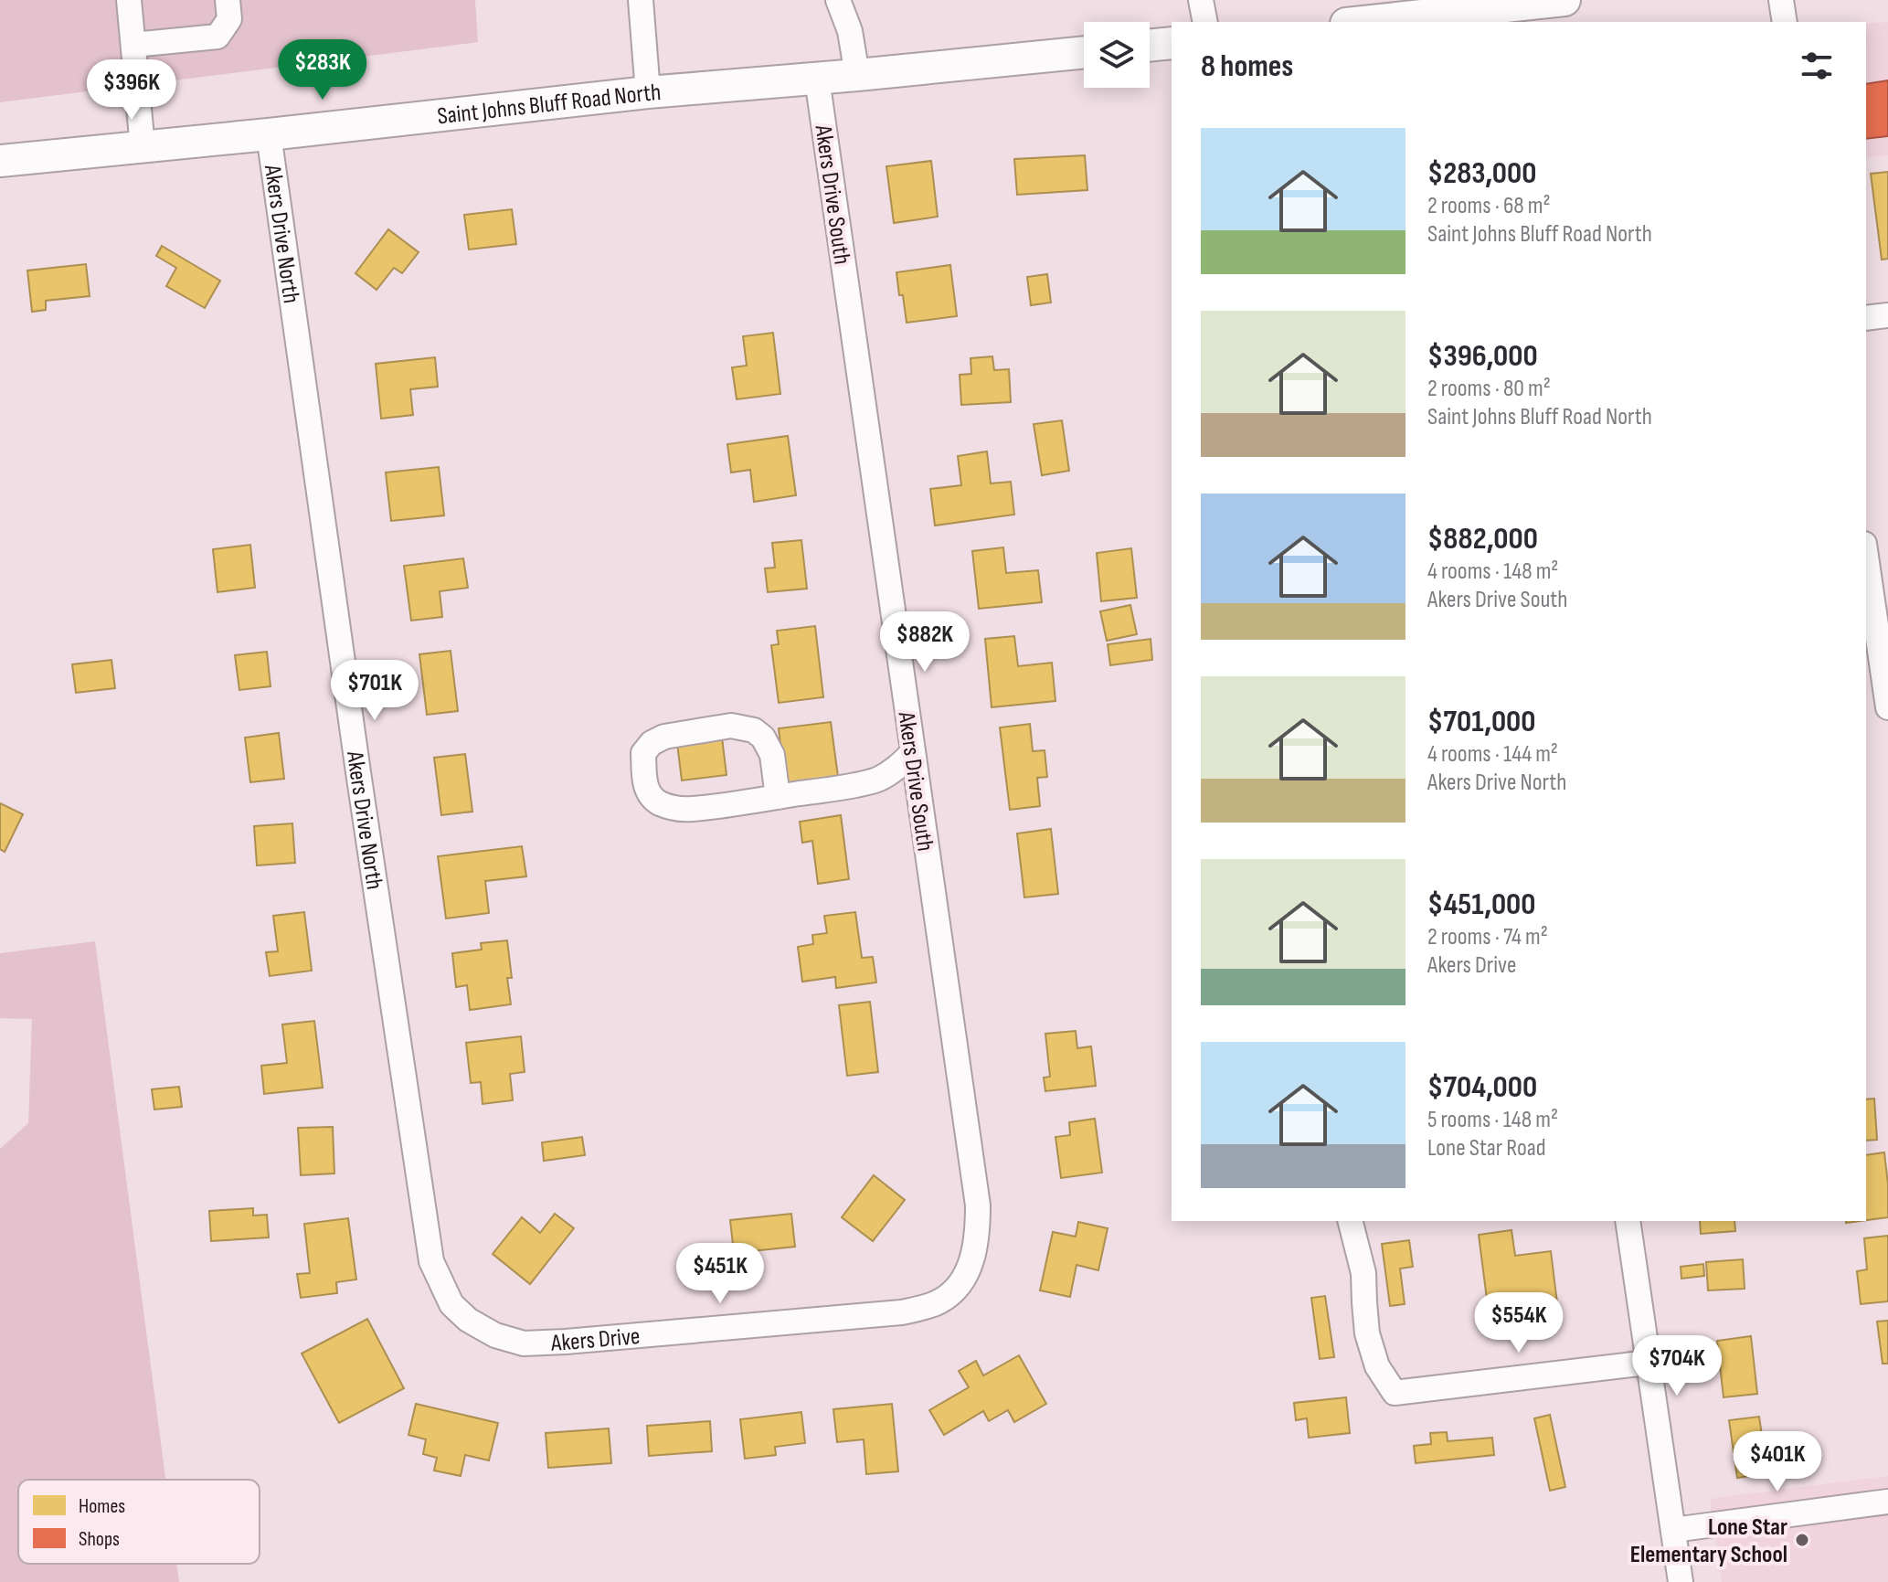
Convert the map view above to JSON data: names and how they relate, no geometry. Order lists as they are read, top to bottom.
{
  "streets": {
    "main road": ["Saint Johns Bluff Road North"],
    "street": ["Akers Drive South", "Akers Drive North", "Akers Drive"]
  },
  "crossings": [
    ["Saint Johns Bluff Road North", "Akers Drive South"],
    ["Saint Johns Bluff Road North", "Akers Drive North"],
    ["Akers Drive South", "Akers Drive"],
    ["Akers Drive North", "Akers Drive"]
  ],
  "places": ["Lone Star Elementary School"],
  "legend": ["Homes", "Shops"],
  "page": {
    "heading": "8 homes",
    "price": [
      "$283K",
      "$396K",
      "$882K",
      "$701K",
      "$451K",
      "$554K",
      "$704K",
      "$401K"
    ],
    "list": [
      {
        "name": "$283,000",
        "note": "2 rooms · 68 m² · Saint Johns Bluff Road North"
      },
      {
        "name": "$396,000",
        "note": "2 rooms · 80 m² · Saint Johns Bluff Road North"
      },
      {
        "name": "$882,000",
        "note": "4 rooms · 148 m² · Akers Drive South"
      },
      {
        "name": "$701,000",
        "note": "4 rooms · 144 m² · Akers Drive North"
      },
      {
        "name": "$451,000",
        "note": "2 rooms · 74 m² · Akers Drive"
      },
      {
        "name": "$704,000",
        "note": "5 rooms · 148 m² · Lone Star Road"
      }
    ]
  }
}
